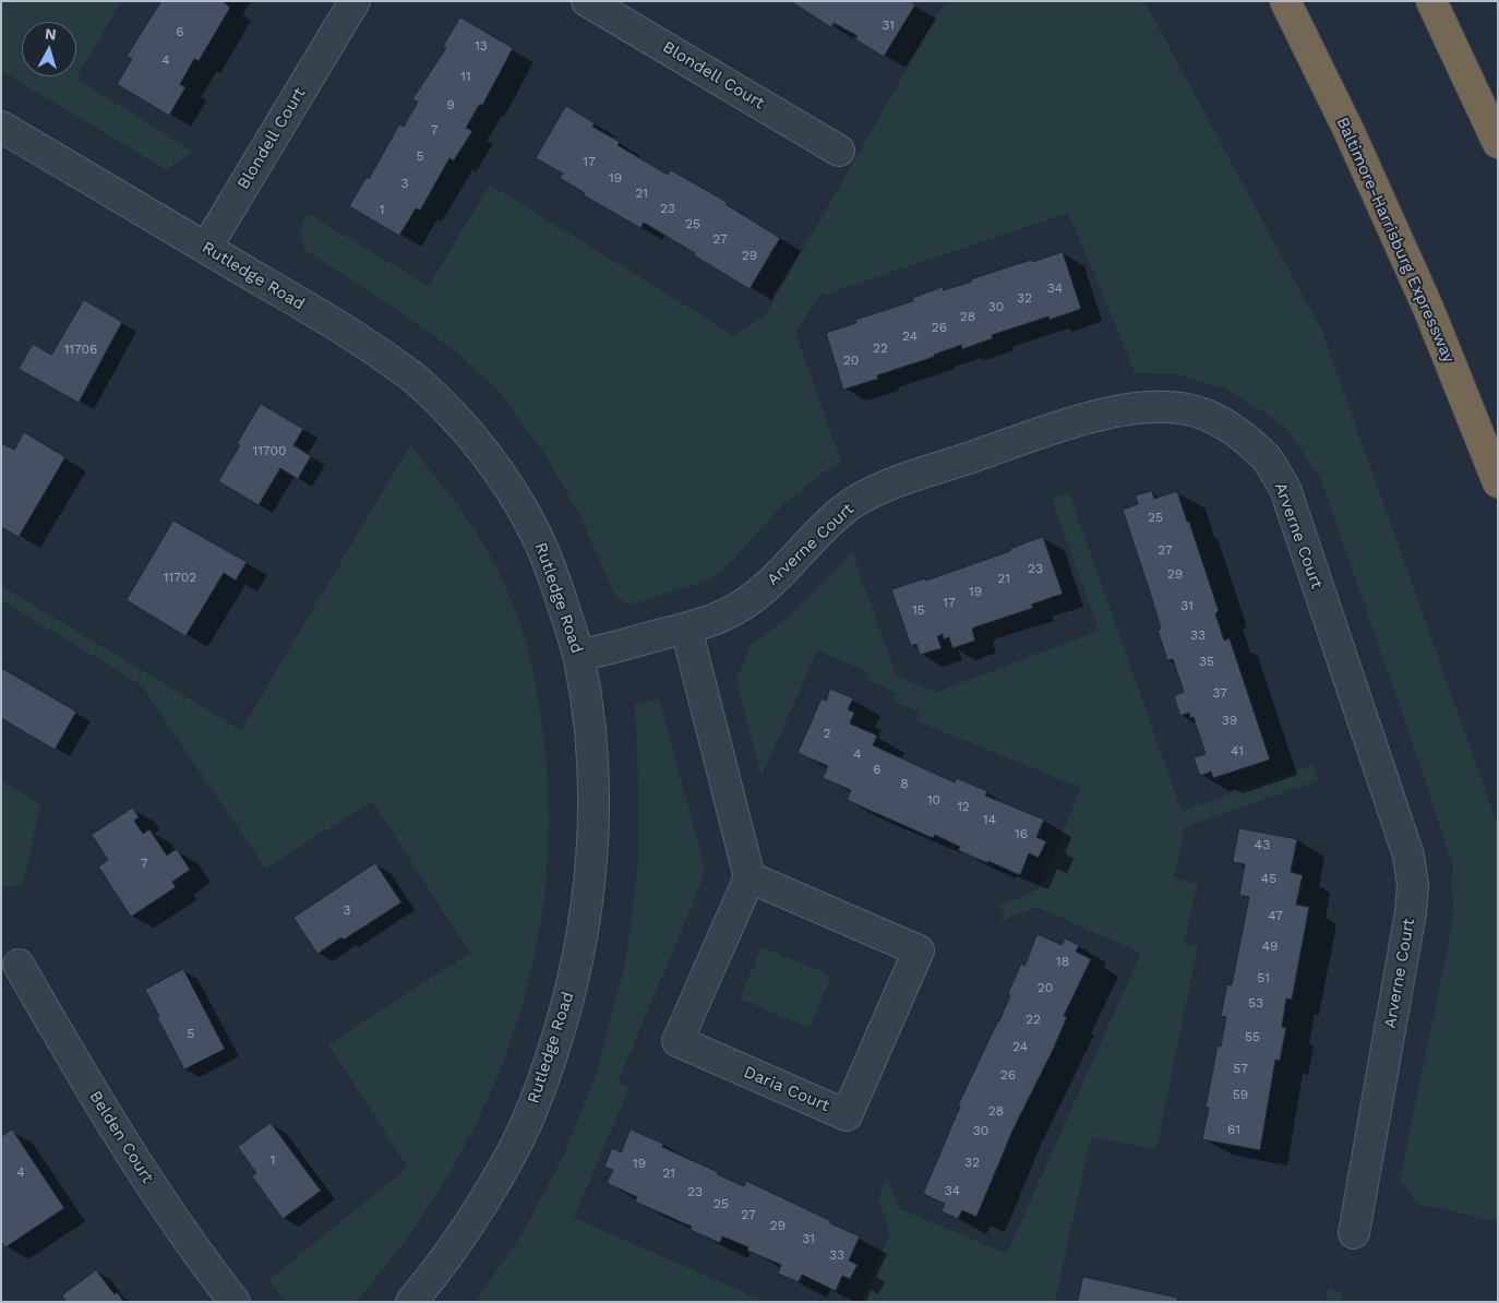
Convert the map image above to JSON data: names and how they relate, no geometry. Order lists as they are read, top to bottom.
{
  "streets": {
    "highway": ["Baltimore-Harrisburg Expressway"],
    "street": [
      "Blondell Court",
      "Rutledge Road",
      "Arverne Court",
      "Daria Court",
      "Belden Court"
    ]
  },
  "crossings": [
    ["Blondell Court", "Rutledge Road"],
    ["Rutledge Road", "Arverne Court"]
  ],
  "house_numbers": [
    "31",
    "6",
    "13",
    "4",
    "11",
    "9",
    "7",
    "5",
    "17",
    "19",
    "3",
    "21",
    "23",
    "1",
    "25",
    "27",
    "29",
    "34",
    "32",
    "30",
    "28",
    "26",
    "24",
    "22",
    "11706",
    "20",
    "11700",
    "25",
    "27",
    "23",
    "29",
    "11702",
    "21",
    "19",
    "17",
    "31",
    "15",
    "33",
    "35",
    "37",
    "39",
    "2",
    "41",
    "4",
    "6",
    "8",
    "10",
    "12",
    "14",
    "16",
    "43",
    "7",
    "45",
    "3",
    "47",
    "49",
    "18",
    "51",
    "20",
    "53",
    "22",
    "5",
    "55",
    "24",
    "57",
    "26",
    "59",
    "28",
    "61",
    "30",
    "1",
    "32",
    "19",
    "4",
    "21",
    "34",
    "23",
    "25",
    "27",
    "29",
    "31",
    "33"
  ],
  "north": "top"
}
